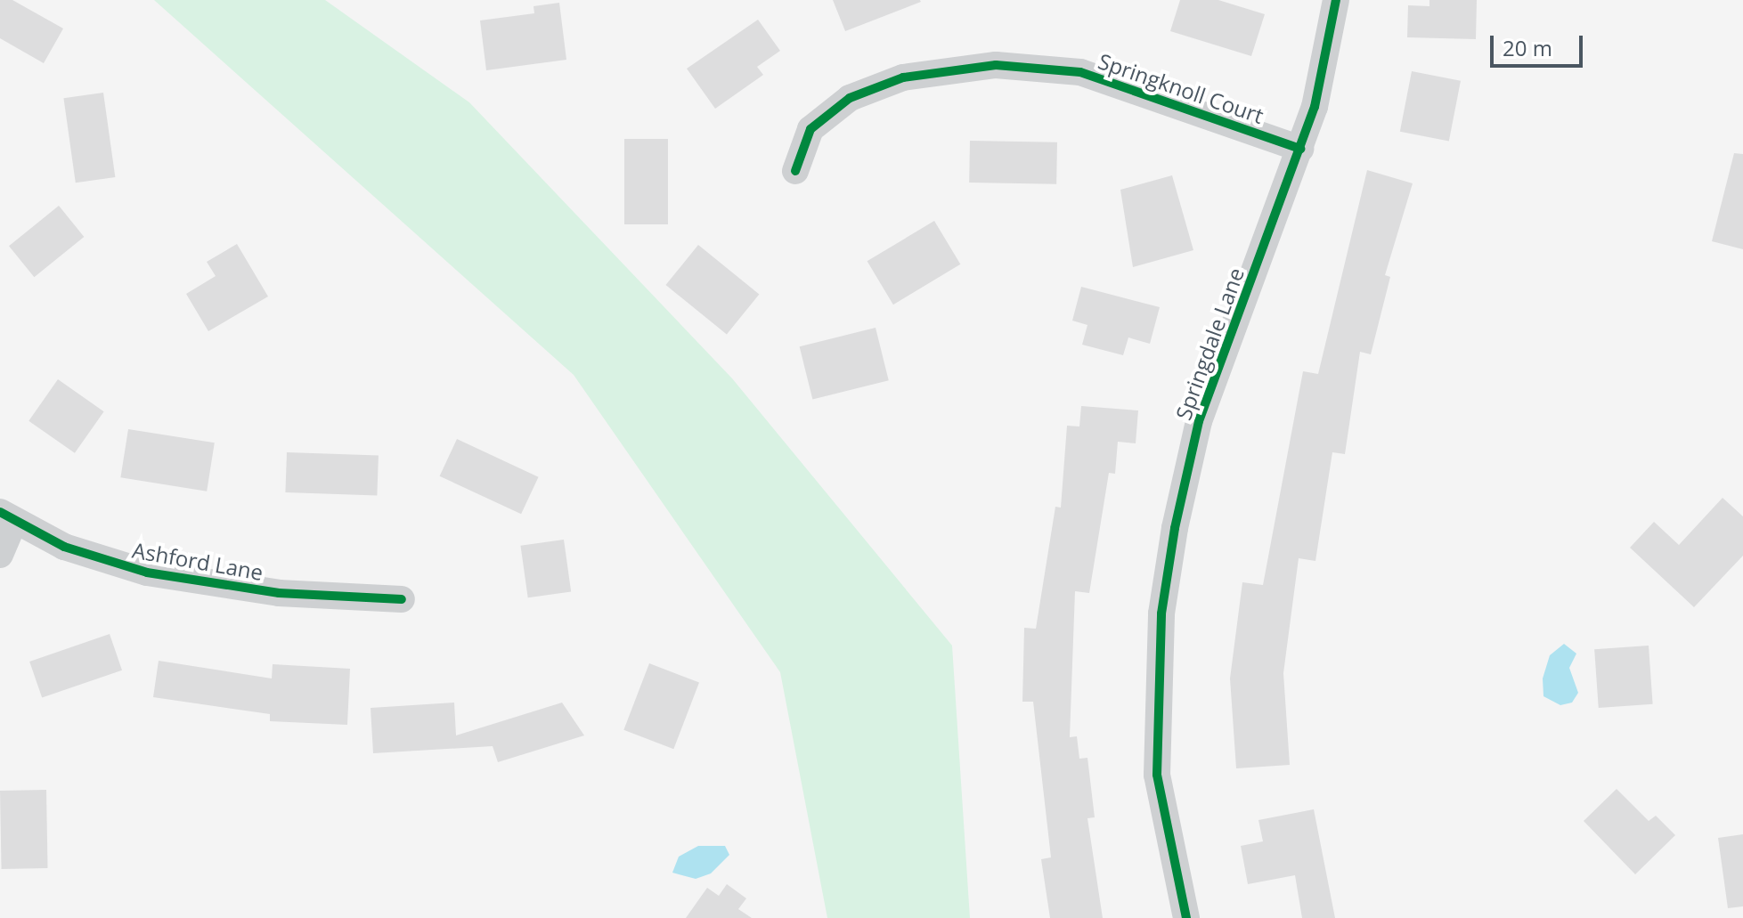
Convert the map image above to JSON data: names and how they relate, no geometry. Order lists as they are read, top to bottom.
{
  "streets": {
    "street": ["Springknoll Court", "Springdale Lane", "Ashford Lane"]
  },
  "crossings": [
    ["Springknoll Court", "Springdale Lane"]
  ],
  "scale_bar": "20 m"
}
